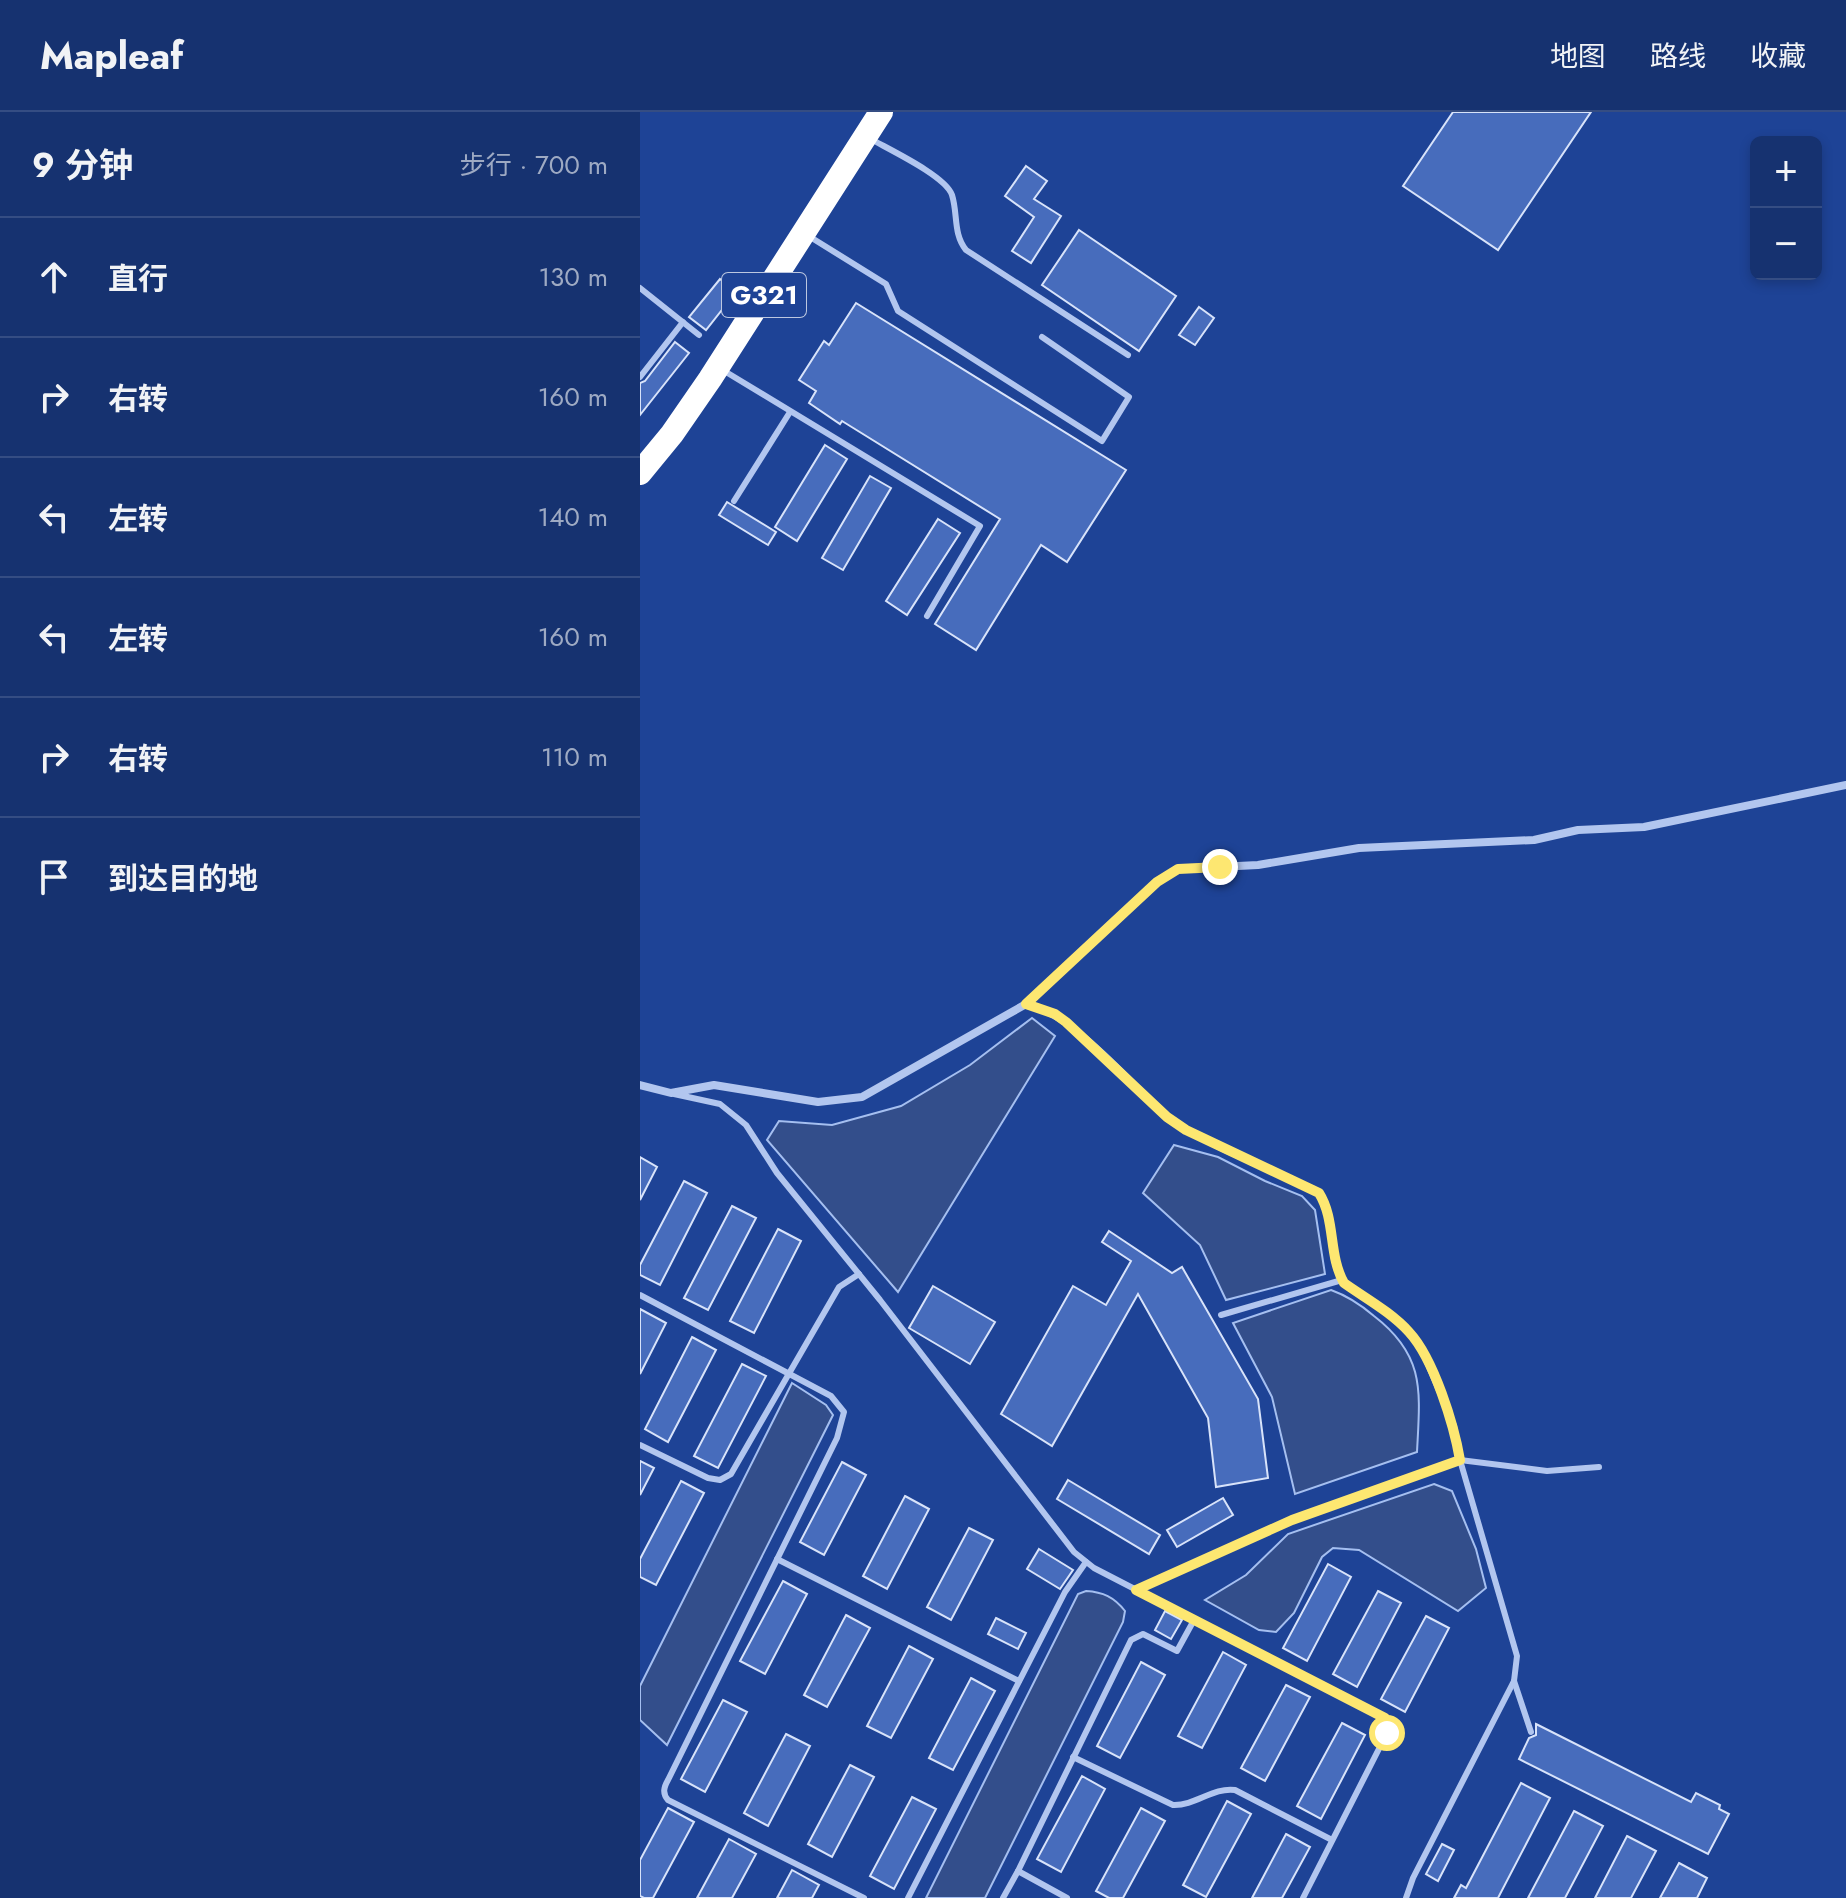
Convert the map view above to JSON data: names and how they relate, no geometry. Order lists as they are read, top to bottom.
{
  "streets": {
    "highway": ["G321"]
  },
  "page": {
    "header": "Mapleaf",
    "nav": ["地图", "路线", "收藏"],
    "heading": ["9 分钟", "步行 · 700 m"],
    "map_buttons": ["+", "−"],
    "list": [
      ["直行", "130 m"],
      ["右转", "160 m"],
      ["左转", "140 m"],
      ["左转", "160 m"],
      ["右转", "110 m"],
      "到达目的地"
    ]
  }
}
